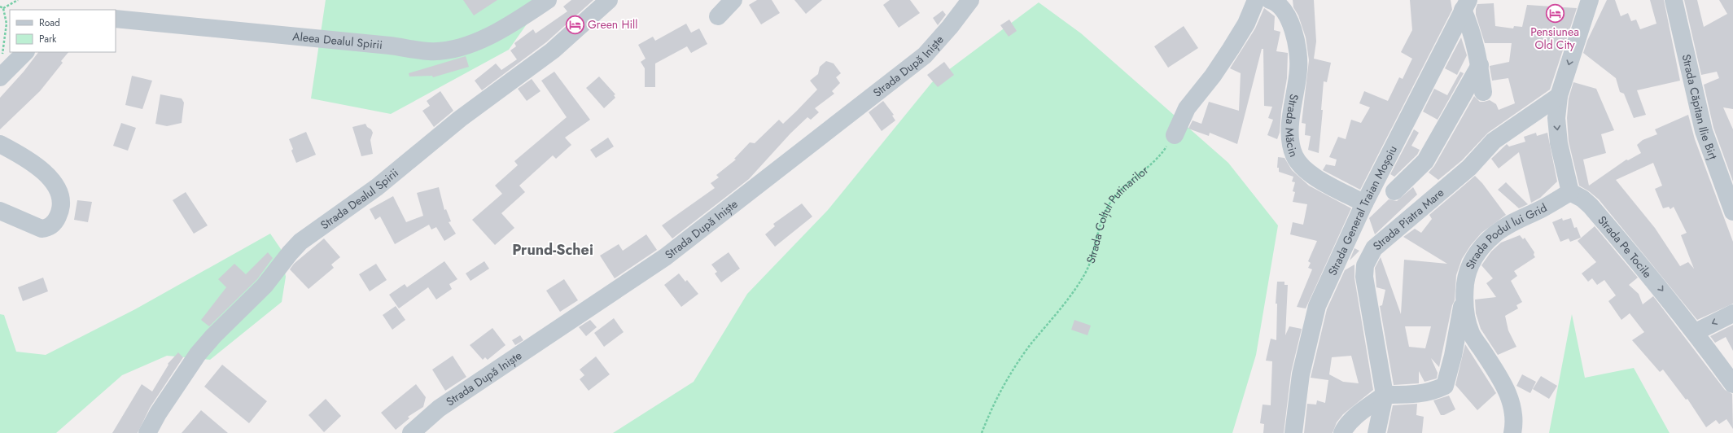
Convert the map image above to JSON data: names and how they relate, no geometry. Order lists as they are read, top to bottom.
{
  "streets": {
    "street": [
      "Aleea Dealul Spirii",
      "Strada După Iniște",
      "Strada Căpitan Ilie Birț",
      "Strada Măcin",
      "Strada Dealul Spirii",
      "Strada General Traian Moșoiu",
      "Strada Piatra Mare",
      "Strada Podul lui Grid",
      "Strada Pe Tocile"
    ],
    "path": ["Strada Colțul Putinarilor"]
  },
  "crossings": [
    ["Strada Măcin", "Strada General Traian Moșoiu"],
    ["Strada Piatra Mare", "Strada Podul lui Grid"],
    ["Strada Podul lui Grid", "Strada Pe Tocile"]
  ],
  "one_way": ["Strada Pe Tocile"],
  "districts": ["Prund-Schei"],
  "places": {
    "hotel": ["Pensiunea Old City", "Green Hill"]
  },
  "legend": ["Road", "Park"]
}
